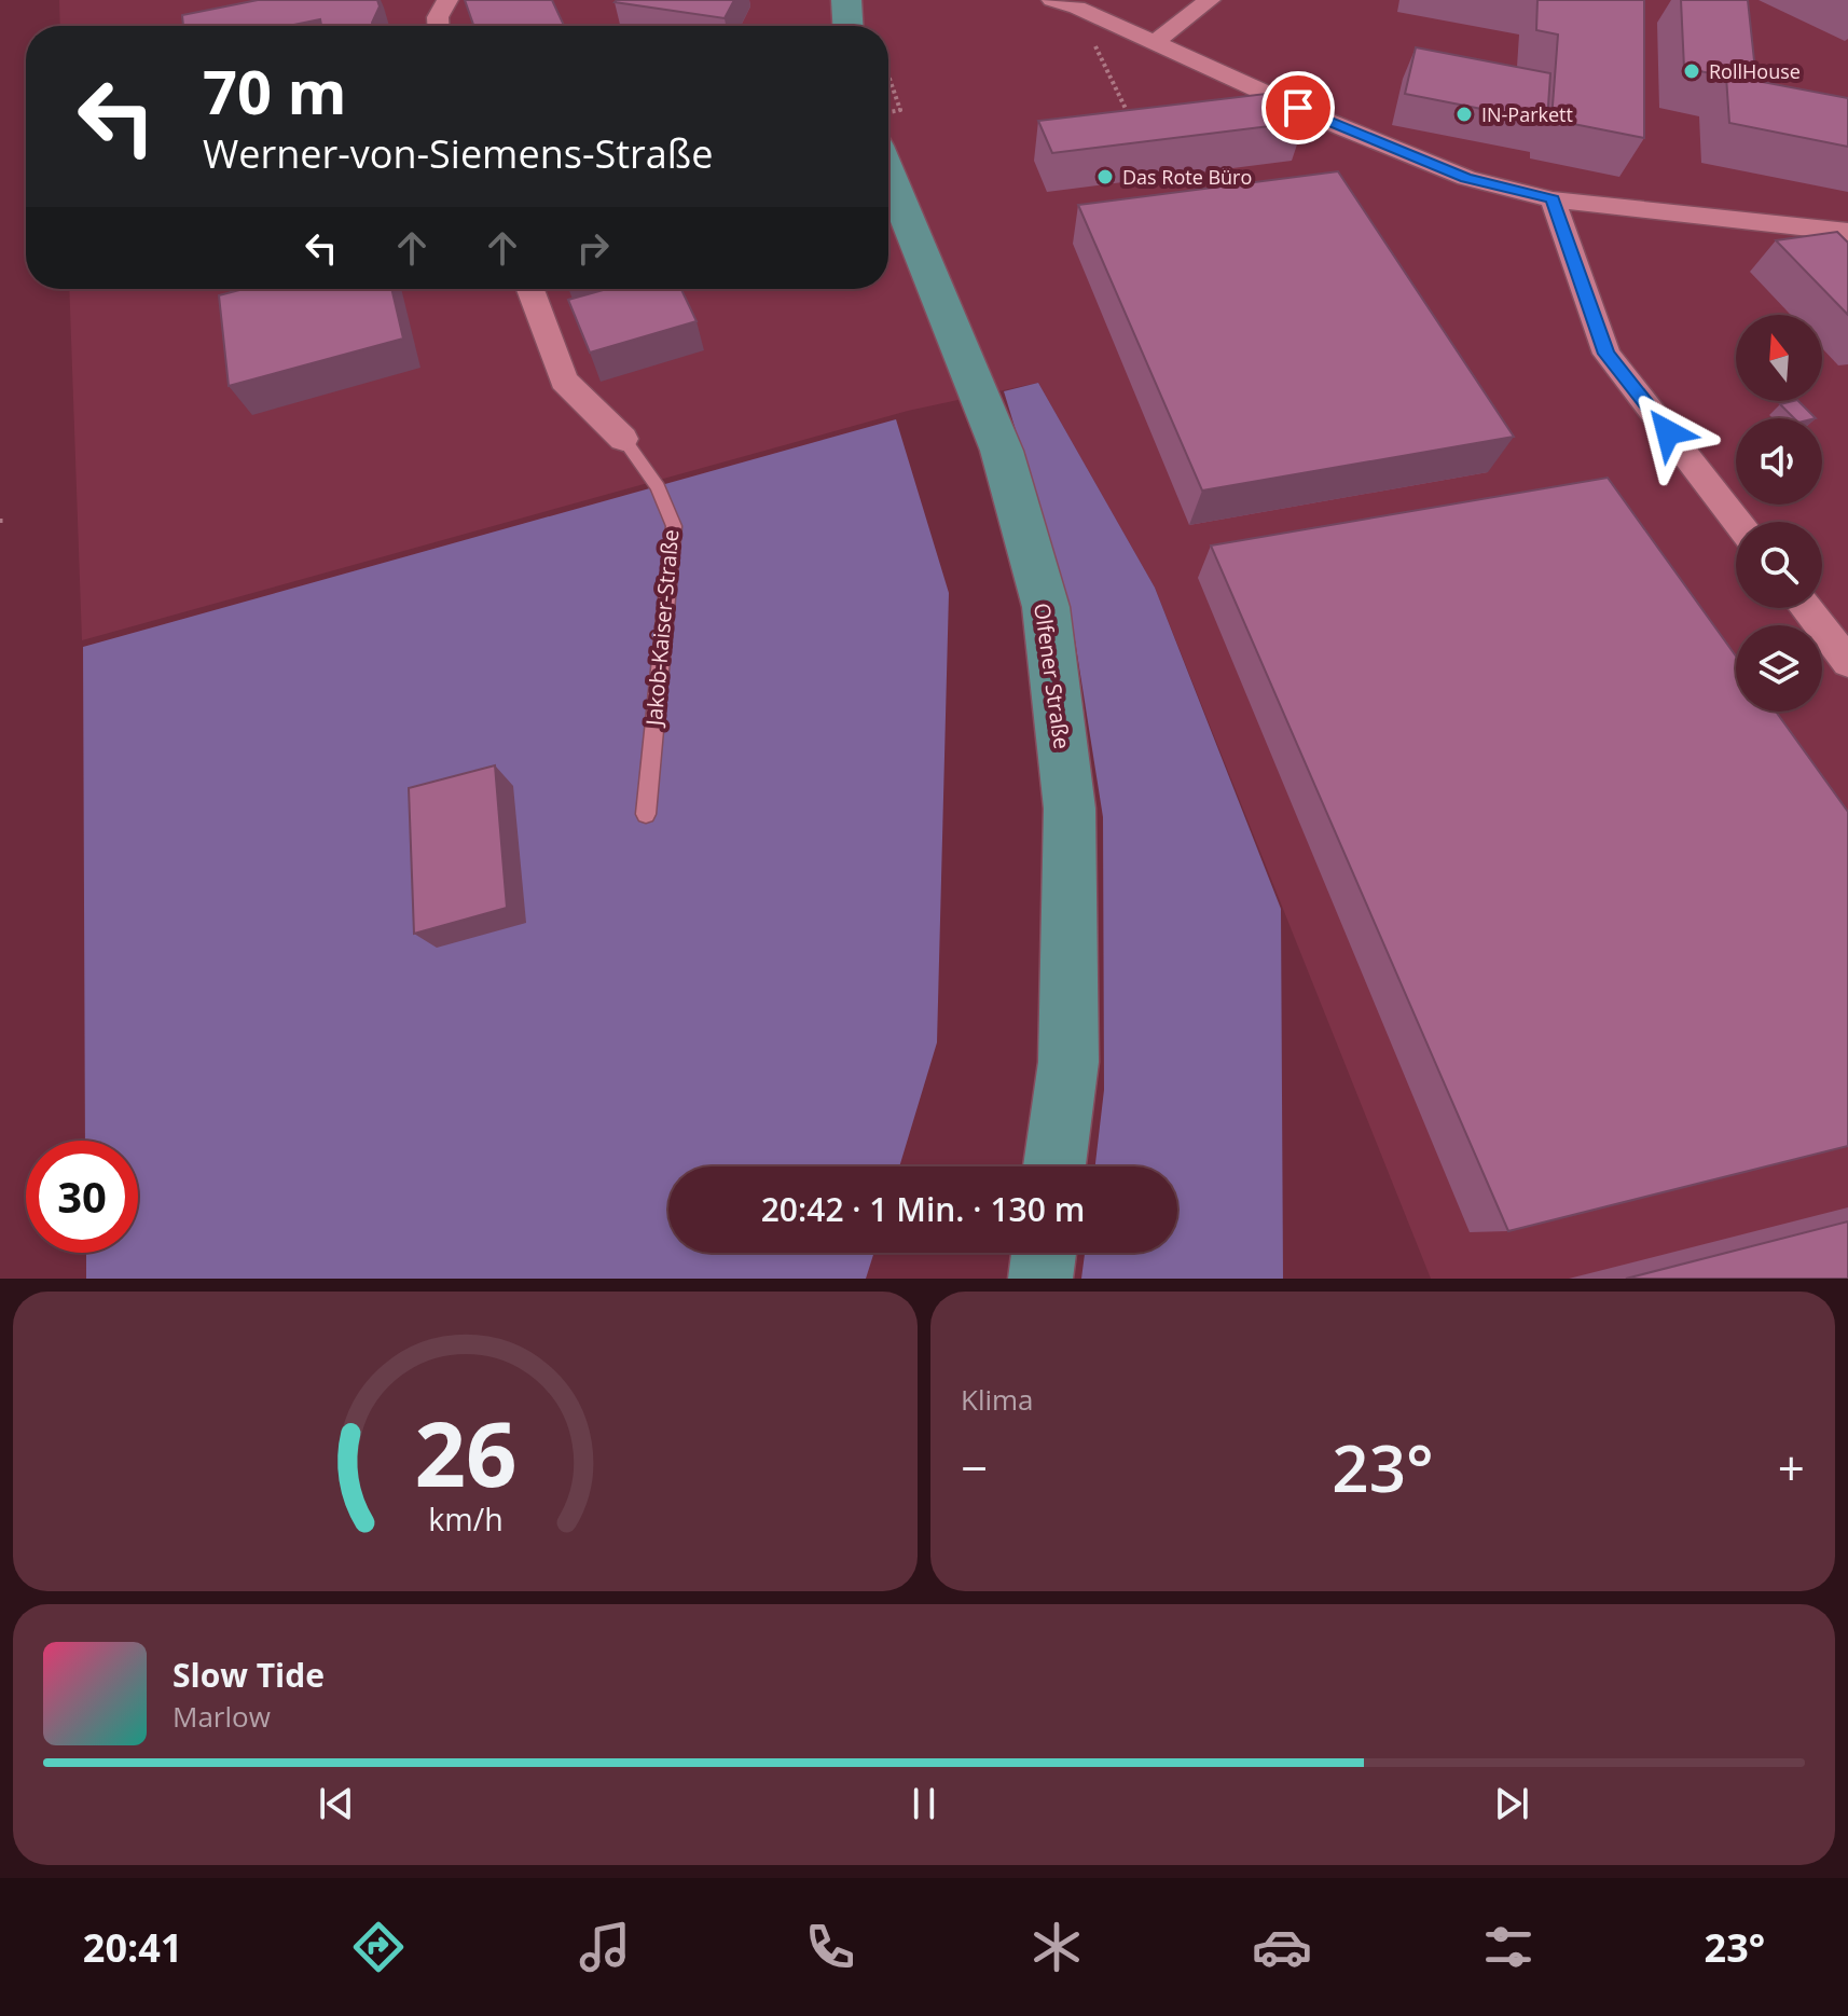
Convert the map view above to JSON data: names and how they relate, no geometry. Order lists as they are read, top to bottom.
{
  "streets": {
    "main road": ["Olfener Straße"],
    "street": ["Jakob-Kaiser-Straße"]
  },
  "places": ["RollHouse", "IN-Parkett", "Das Rote Büro"],
  "north": "top",
  "page": {
    "turn": ["70 m", "Werner-von-Siemens-Straße"],
    "limit": "30",
    "trip": "20:42 · 1 Min. · 130 m",
    "tile": "Klima",
    "heat": ["−", "23°", "+"],
    "song": ["Slow Tide", "Marlow"],
    "tabs": ["20:41", "23°"],
    "gauge": ["26", "km/h"]
  }
}
